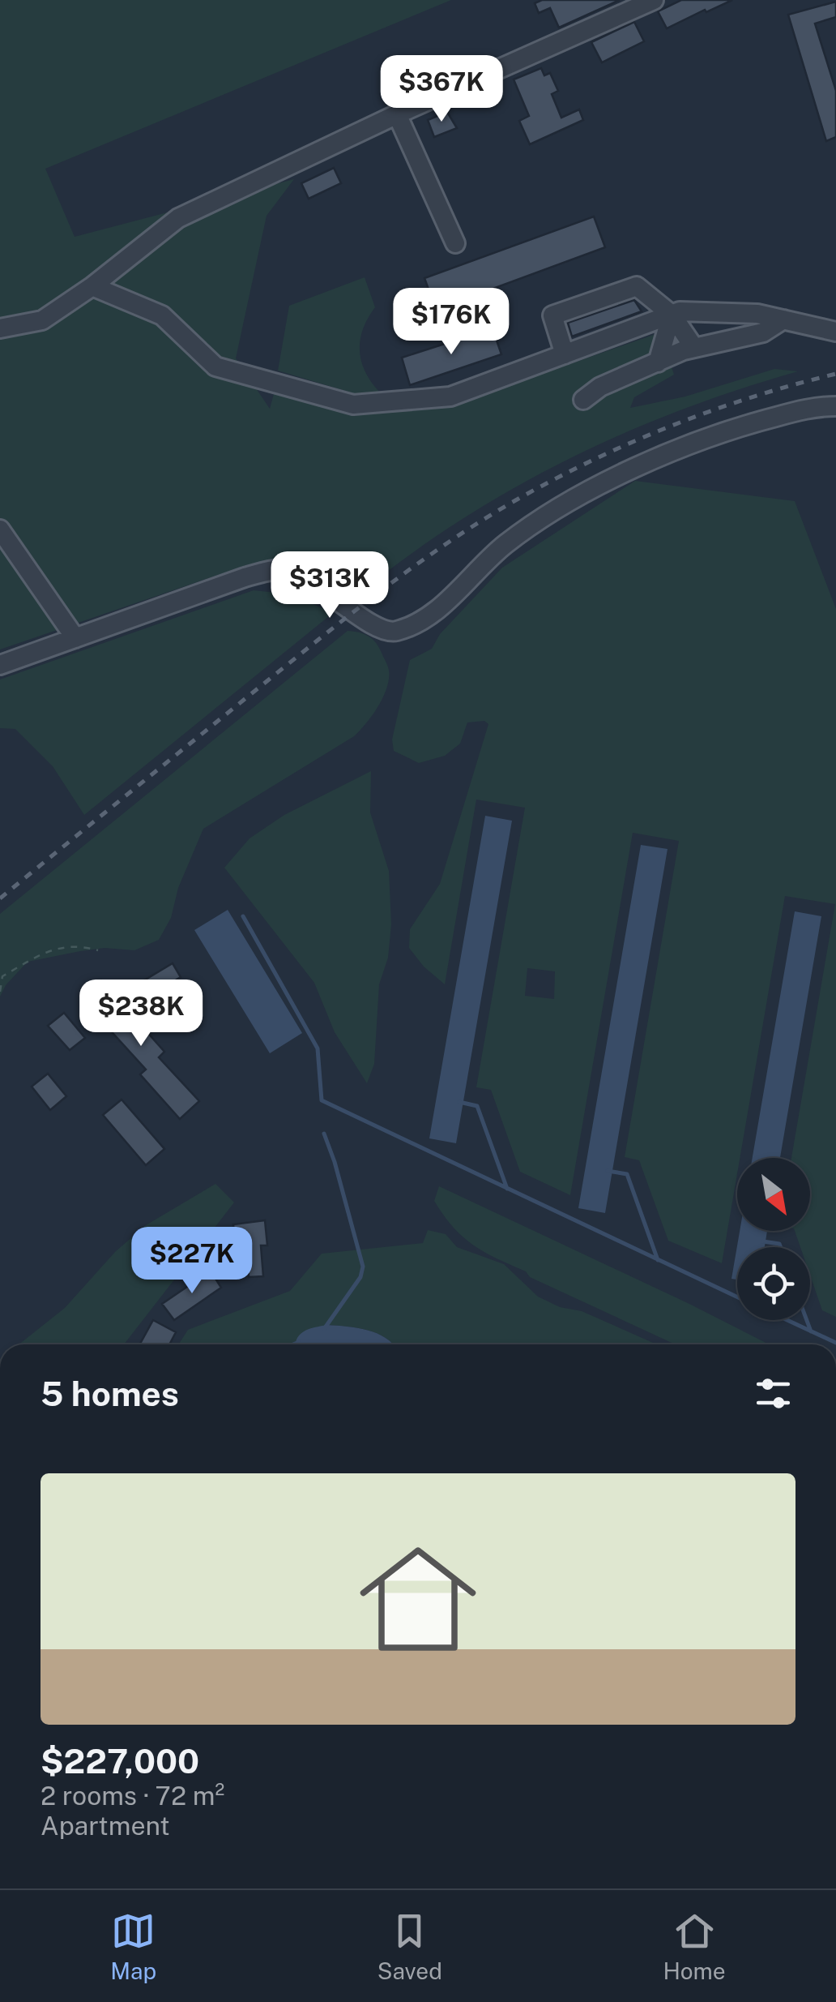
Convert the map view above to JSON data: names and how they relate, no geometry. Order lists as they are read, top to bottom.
{
  "north": "bottom right",
  "page": {
    "price": [
      "$367K",
      "$176K",
      "$313K",
      "$238K",
      "$227K"
    ],
    "heading": "5 homes",
    "list": [
      {
        "name": "$227,000",
        "note": "2 rooms · 72 m² · Apartment"
      }
    ],
    "tabs": ["Map", "Saved", "Home"]
  }
}
